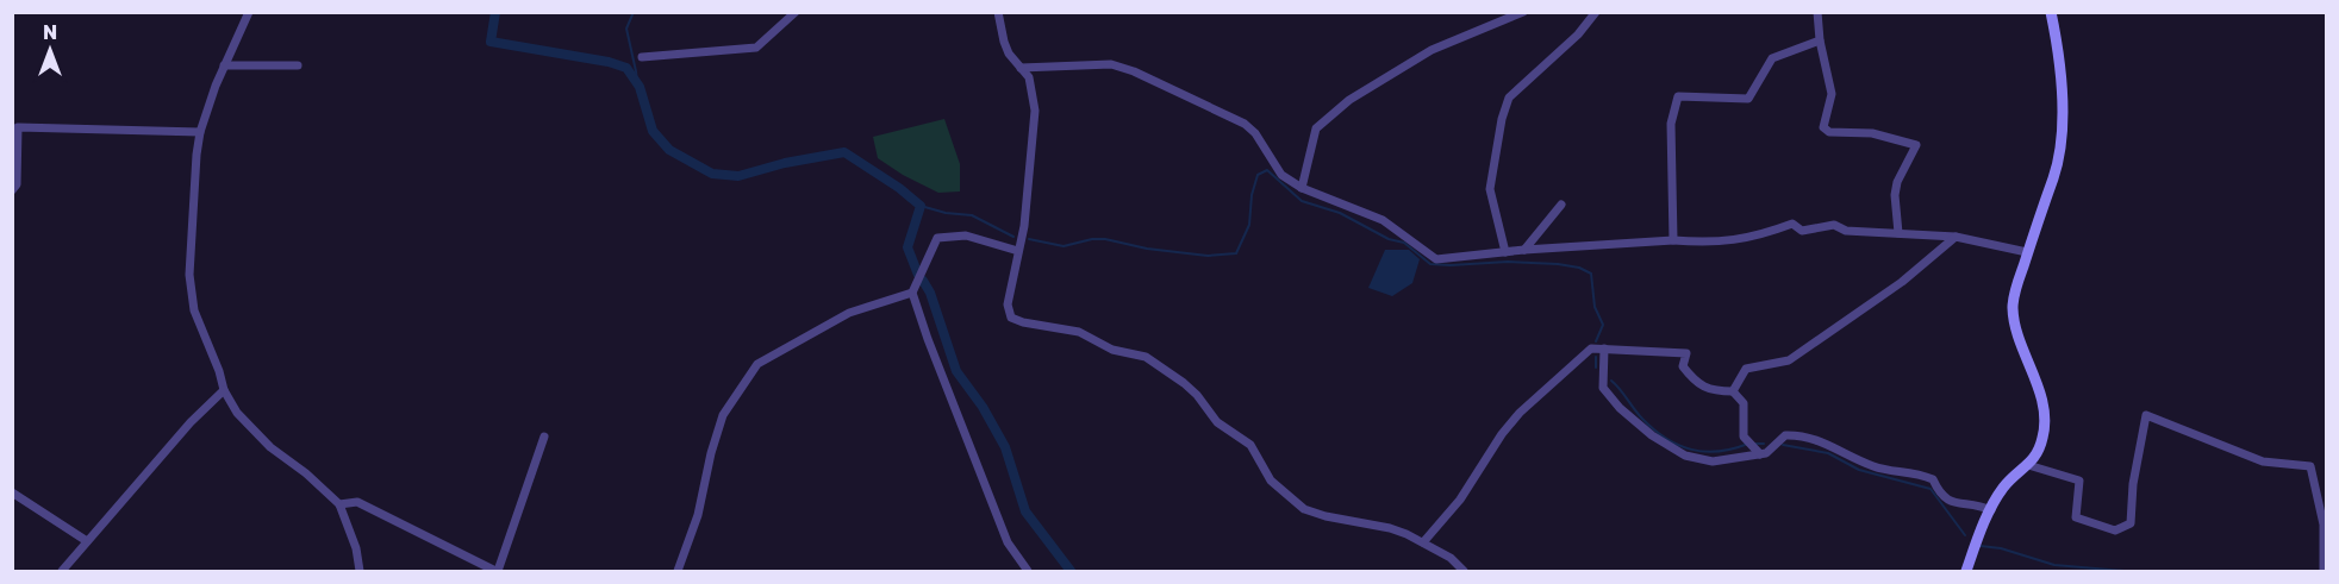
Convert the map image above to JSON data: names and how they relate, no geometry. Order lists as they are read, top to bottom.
{
  "north": "top"
}
